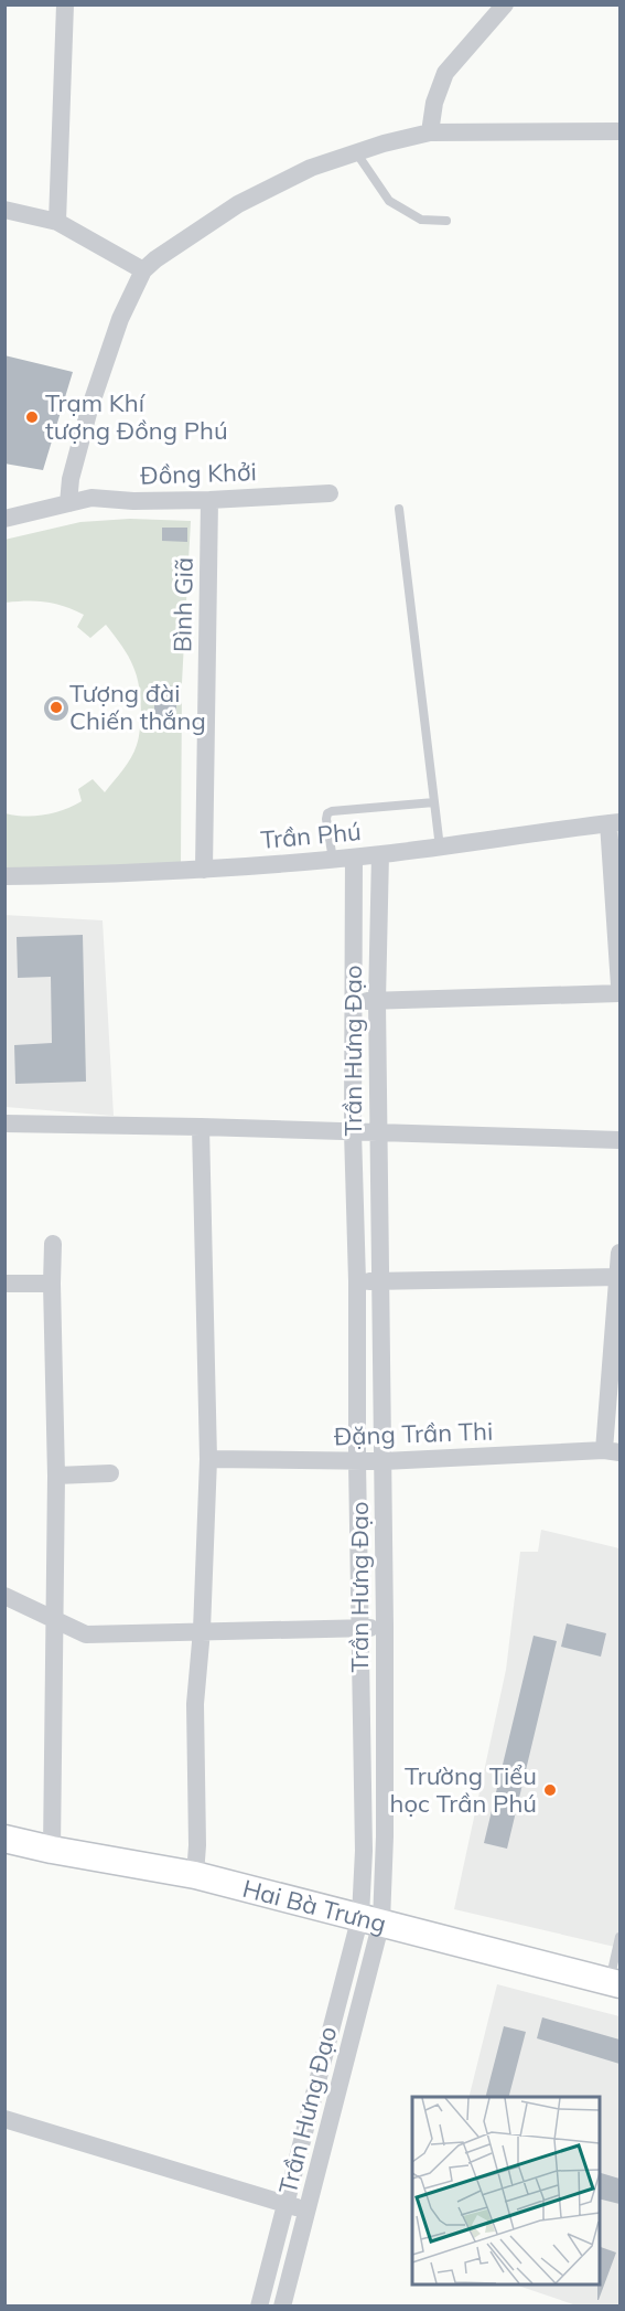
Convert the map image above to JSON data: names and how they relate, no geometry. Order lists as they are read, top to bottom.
{
  "streets": {
    "street": [
      "Đồng Khởi",
      "Bình Giã",
      "Trần Phú",
      "Trần Hưng Đạo",
      "Đặng Trần Thi",
      "Hai Bà Trưng"
    ]
  },
  "crossings": [
    ["Đồng Khởi", "Bình Giã"],
    ["Bình Giã", "Trần Phú"],
    ["Trần Phú", "Trần Hưng Đạo"],
    ["Trần Hưng Đạo", "Đặng Trần Thi"],
    ["Trần Hưng Đạo", "Hai Bà Trưng"]
  ],
  "places": ["Trạm Khí tượng Đồng Phú", "Tượng đài Chiến thắng", "Trường Tiểu học Trần Phú"]
}
